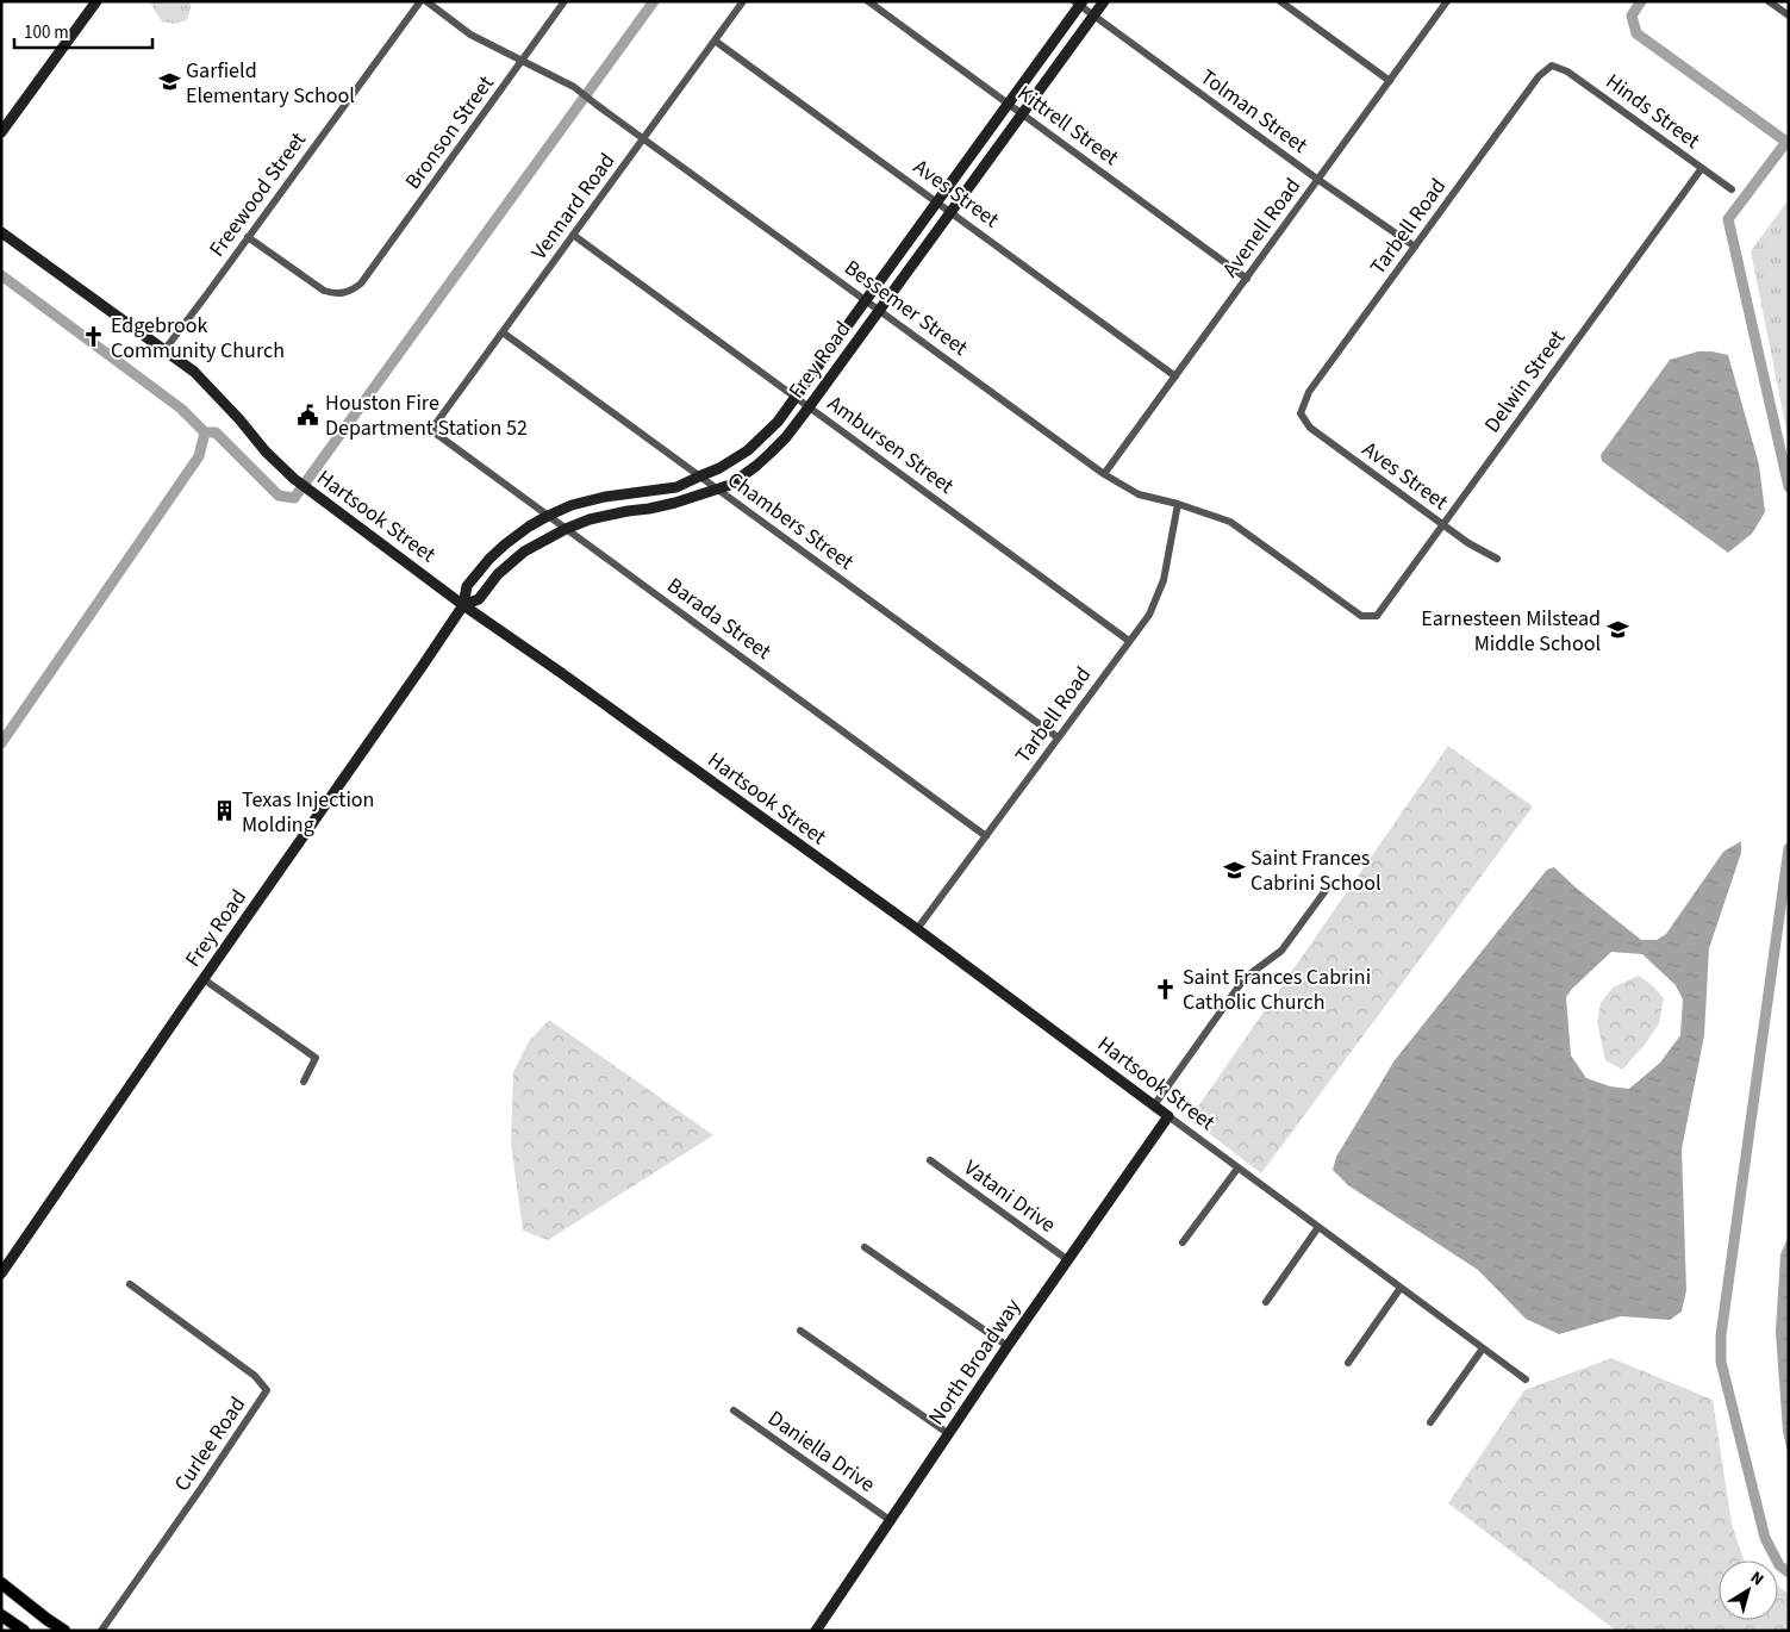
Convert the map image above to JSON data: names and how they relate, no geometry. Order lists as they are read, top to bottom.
{
  "streets": {
    "street": [
      "Tolman Street",
      "Hinds Street",
      "Kittrell Street",
      "Bronson Street",
      "Aves Street",
      "Freewood Street",
      "Vennard Road",
      "Tarbell Road",
      "Avenell Road",
      "Bessemer Street",
      "Frey Road",
      "Delwin Street",
      "Ambursen Street",
      "Hartsook Street",
      "Chambers Street",
      "Barada Street",
      "Vatani Drive",
      "North Broadway",
      "Curlee Road",
      "Daniella Drive"
    ]
  },
  "crossings": [
    ["Tolman Street", "Tarbell Road"],
    ["Tolman Street", "Avenell Road"],
    ["Tolman Street", "Frey Road"],
    ["Hinds Street", "Tarbell Road"],
    ["Hinds Street", "Delwin Street"],
    ["Kittrell Street", "Avenell Road"],
    ["Kittrell Street", "Frey Road"],
    ["Bronson Street", "Freewood Street"],
    ["Bronson Street", "Bessemer Street"],
    ["Aves Street", "Vennard Road"],
    ["Aves Street", "Tarbell Road"],
    ["Aves Street", "Avenell Road"],
    ["Aves Street", "Frey Road"],
    ["Aves Street", "Delwin Street"],
    ["Freewood Street", "Hartsook Street"],
    ["Vennard Road", "Bessemer Street"],
    ["Vennard Road", "Ambursen Street"],
    ["Vennard Road", "Chambers Street"],
    ["Vennard Road", "Barada Street"],
    ["Tarbell Road", "Bessemer Street"],
    ["Tarbell Road", "Ambursen Street"],
    ["Tarbell Road", "Hartsook Street"],
    ["Tarbell Road", "Chambers Street"],
    ["Tarbell Road", "Barada Street"],
    ["Avenell Road", "Bessemer Street"],
    ["Bessemer Street", "Frey Road"],
    ["Bessemer Street", "Delwin Street"],
    ["Frey Road", "Ambursen Street"],
    ["Frey Road", "Hartsook Street"],
    ["Frey Road", "Chambers Street"],
    ["Frey Road", "Barada Street"],
    ["Hartsook Street", "North Broadway"],
    ["Vatani Drive", "North Broadway"],
    ["North Broadway", "Daniella Drive"]
  ],
  "places": {
    "school or university": ["Garfield Elementary School", "Earnesteen Milstead Middle School", "Saint Frances Cabrini School"],
    "church": ["Edgebrook Community Church", "Saint Frances Cabrini Catholic Church"],
    "public building": ["Houston Fire Department Station 52"],
    "building": ["Texas Injection Molding"]
  },
  "scale_bar": "100 m",
  "north": "top right"
}
